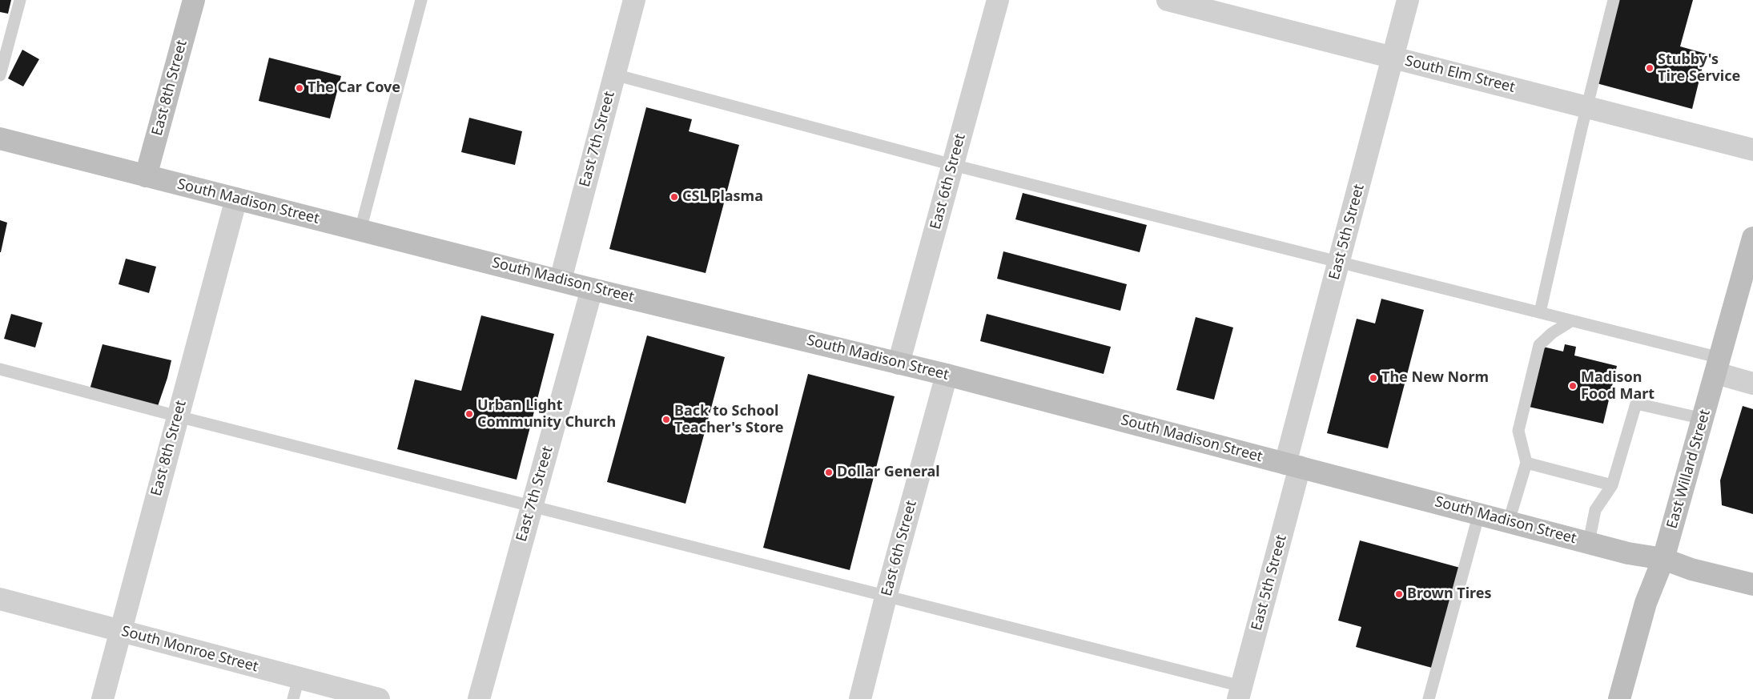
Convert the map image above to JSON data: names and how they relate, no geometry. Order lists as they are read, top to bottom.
{
  "streets": {
    "main road": ["East 8th Street", "South Madison Street", "East Willard Street"],
    "street": [
      "South Elm Street",
      "East 7th Street",
      "East 6th Street",
      "East 5th Street",
      "South Monroe Street"
    ]
  },
  "crossings": [
    ["South Elm Street", "East 5th Street"],
    ["East 8th Street", "South Madison Street"],
    ["East 8th Street", "South Monroe Street"],
    ["East 7th Street", "South Madison Street"],
    ["East 6th Street", "South Madison Street"],
    ["South Madison Street", "East 5th Street"],
    ["South Madison Street", "East Willard Street"]
  ],
  "places": [
    "Stubby's Tire Service",
    "The Car Cove",
    "CSL Plasma",
    "The New Norm",
    "Madison Food Mart",
    "Urban Light Community Church",
    "Back to School Teacher's Store",
    "Dollar General",
    "Brown Tires"
  ]
}
